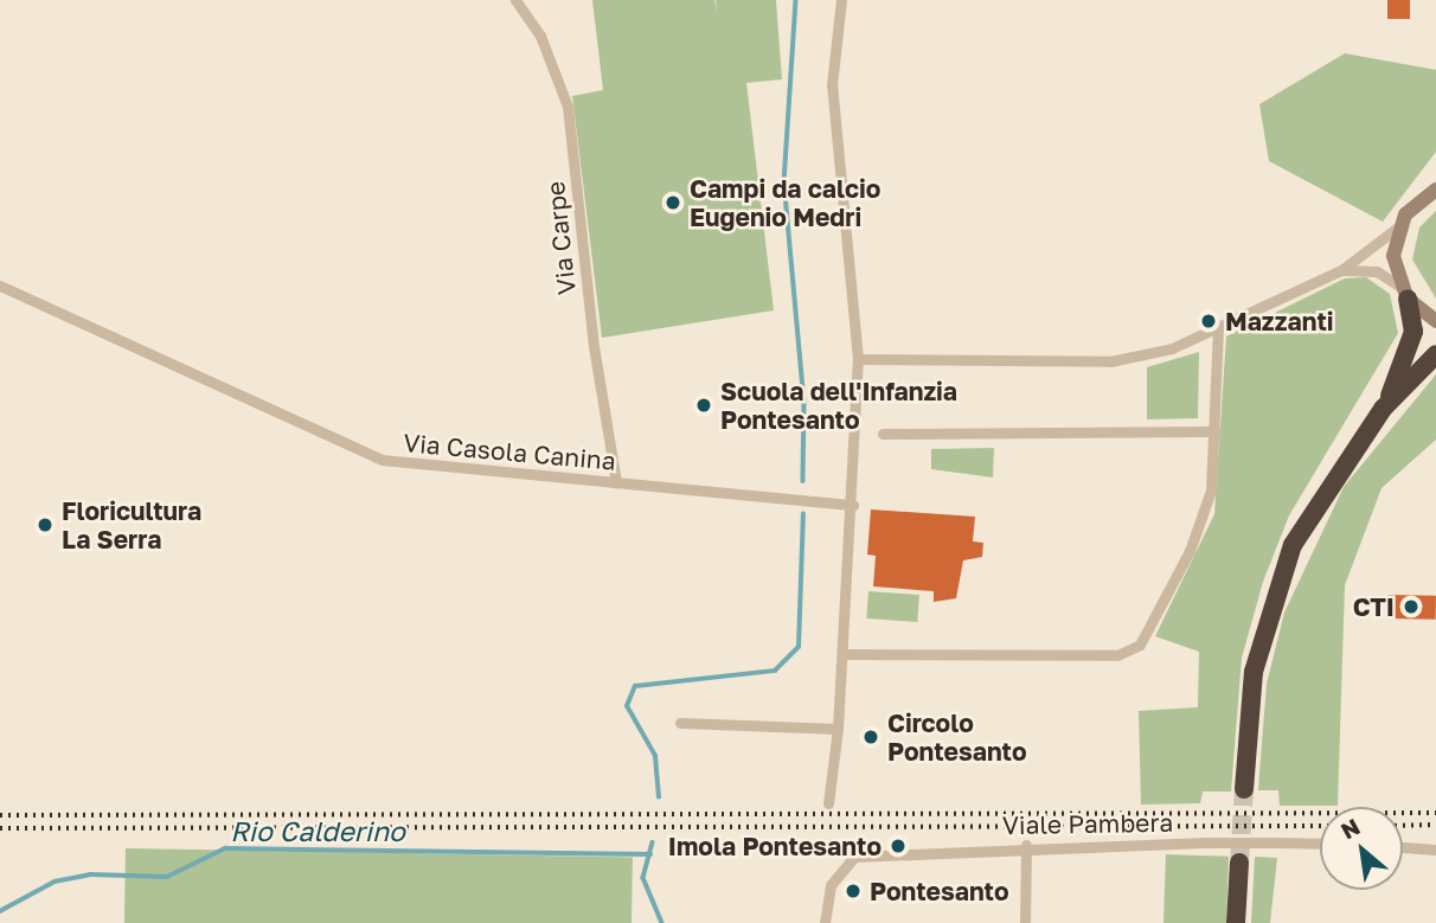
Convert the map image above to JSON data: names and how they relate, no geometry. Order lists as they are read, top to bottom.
{
  "streets": {
    "street": ["Via Carpe", "Via Casola Canina", "Viale Pambera"]
  },
  "crossings": [
    ["Via Carpe", "Via Casola Canina"]
  ],
  "water": ["Rio Calderino"],
  "places": [
    "Campi da calcio Eugenio Medri",
    "Mazzanti",
    "Scuola dell'Infanzia Pontesanto",
    "Floricultura La Serra",
    "CTI",
    "Circolo Pontesanto",
    "Imola Pontesanto",
    "Pontesanto"
  ],
  "north": "top left"
}
